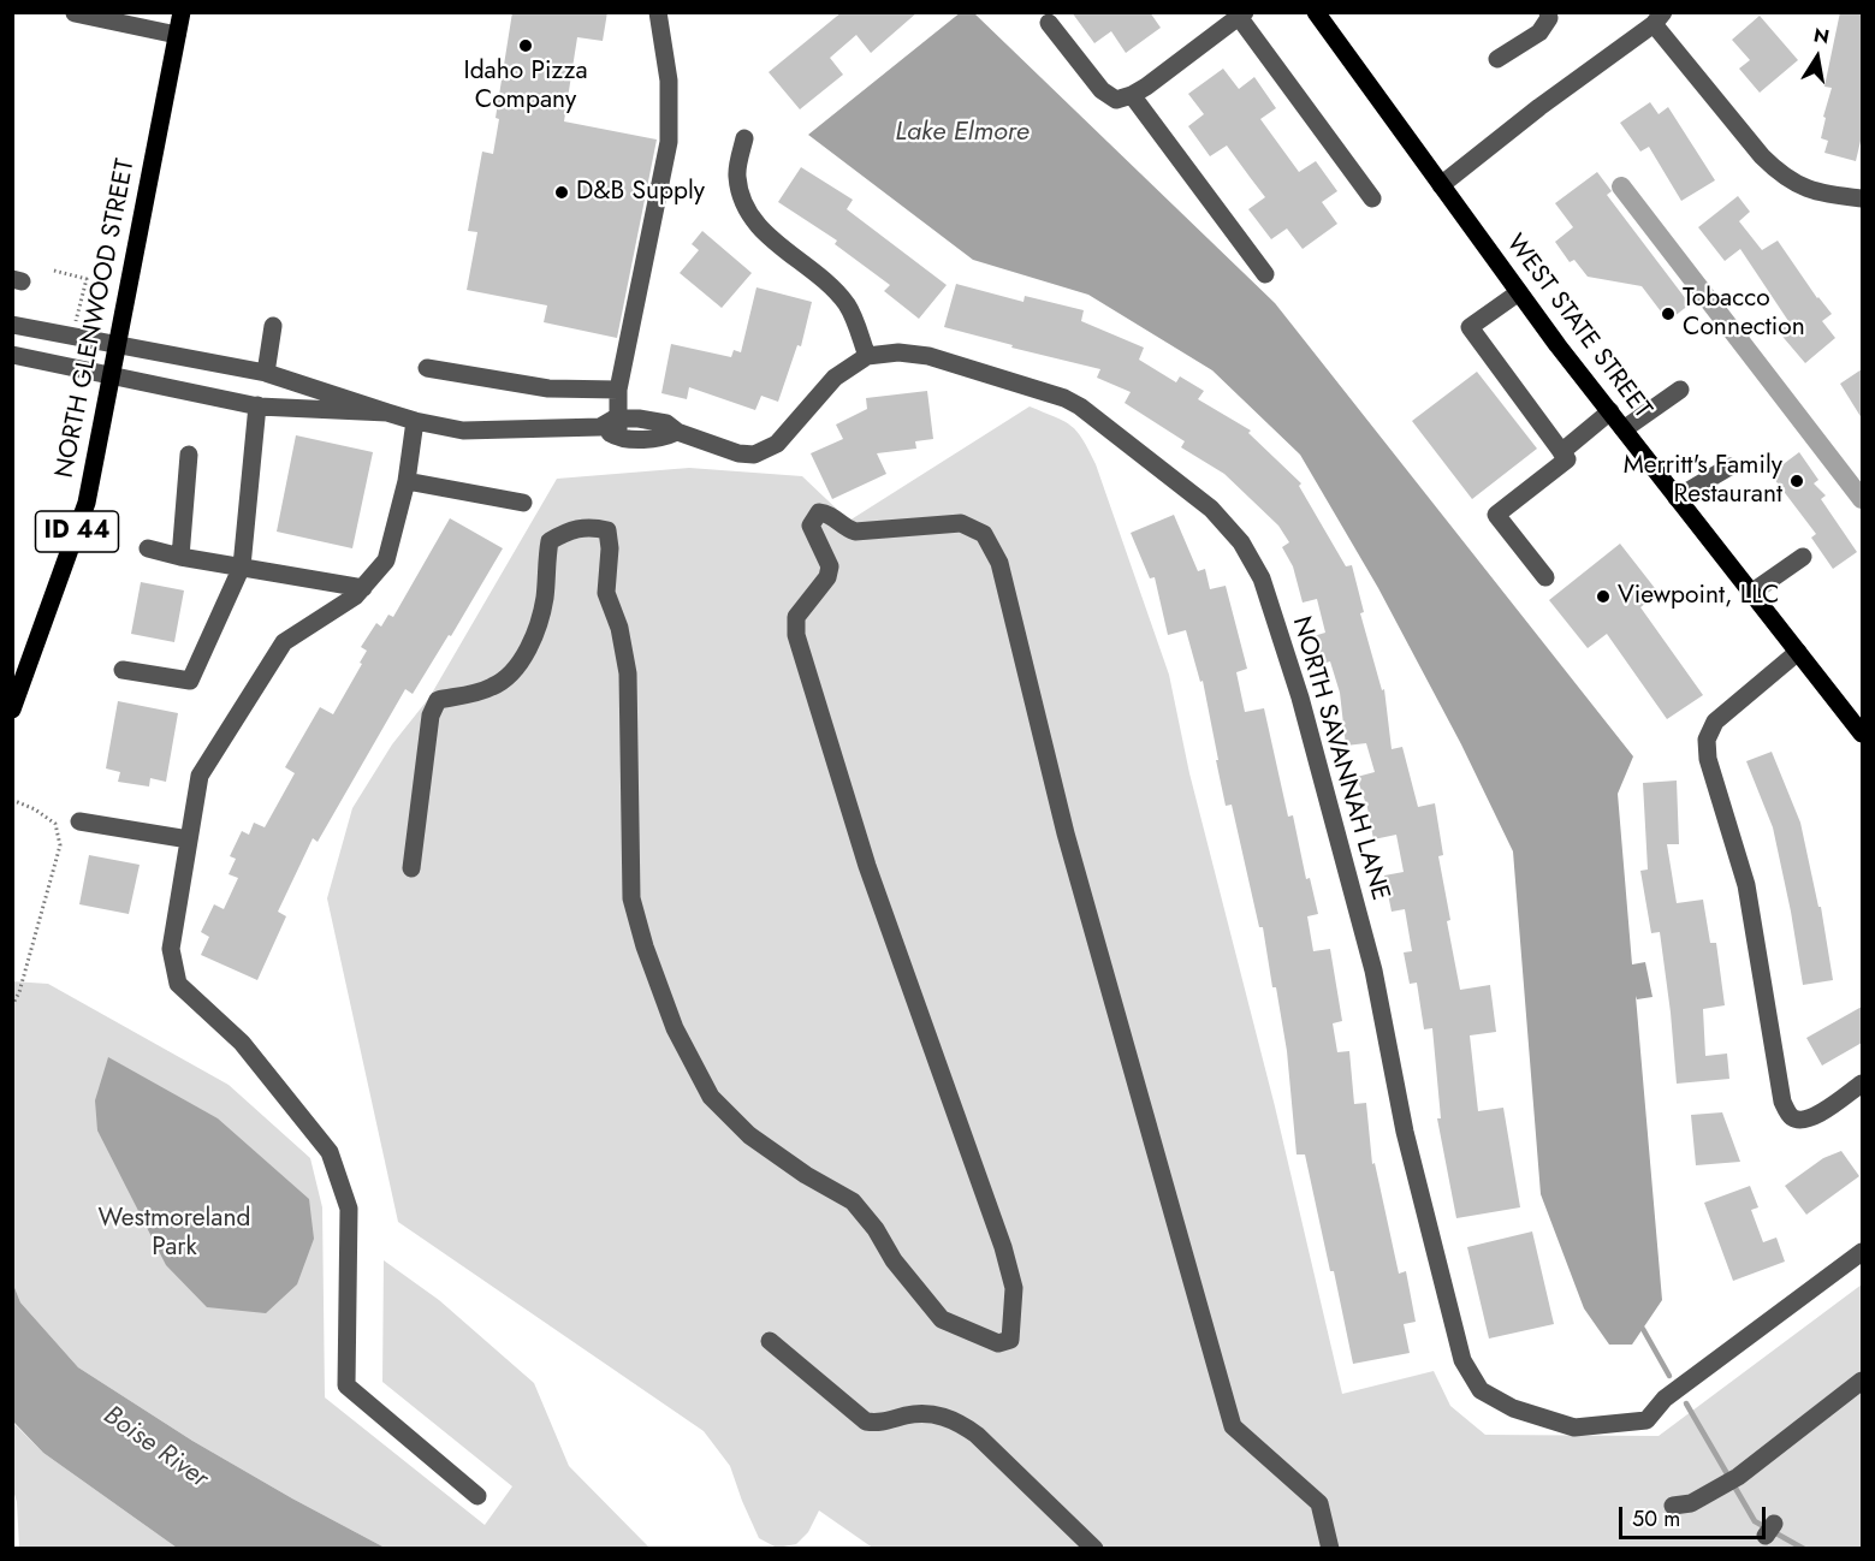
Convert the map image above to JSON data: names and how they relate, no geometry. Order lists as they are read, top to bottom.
{
  "streets": {
    "main road": ["NORTH GLENWOOD STREET", "WEST STATE STREET", "ID 44"],
    "street": ["NORTH SAVANNAH LANE"]
  },
  "water": ["Lake Elmore", "Boise River"],
  "parks": ["Westmoreland Park"],
  "places": [
    "Idaho Pizza Company",
    "D&B Supply",
    "Tobacco Connection",
    "Merritt's Family Restaurant",
    "Viewpoint, LLC"
  ],
  "scale_bar": "50 m",
  "north": "top"
}
